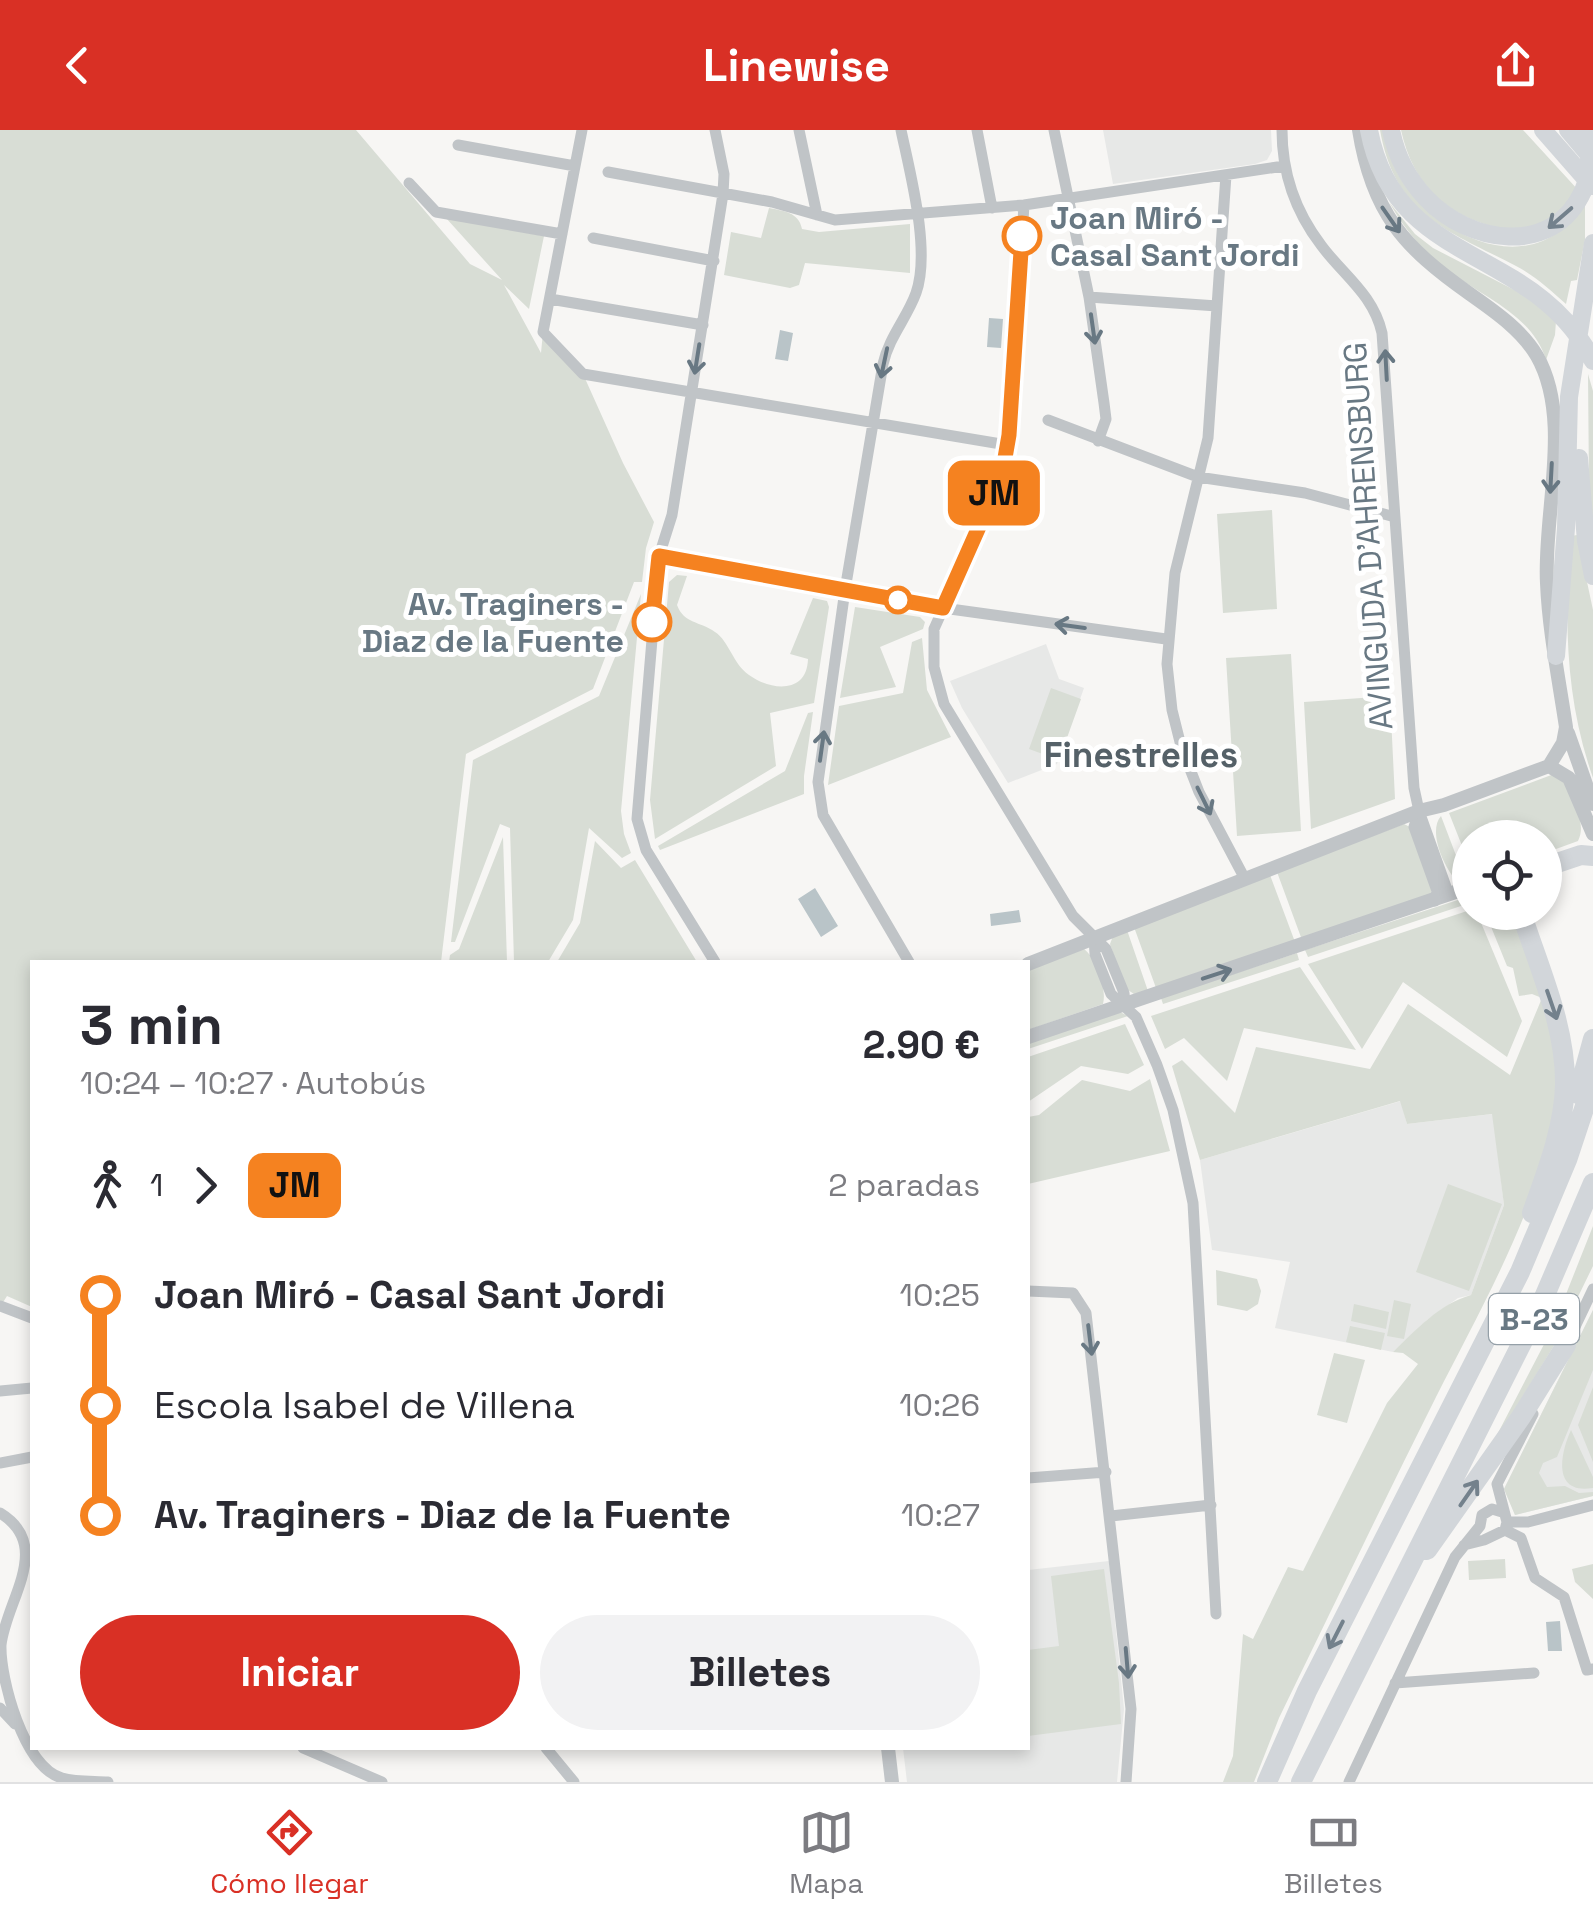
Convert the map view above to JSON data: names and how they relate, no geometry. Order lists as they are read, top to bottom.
{
  "streets": {
    "highway": ["B-23"],
    "street": ["AVINGUDA D'AHRENSBURG"]
  },
  "districts": ["Finestrelles"],
  "places": ["Joan Miró - Casal Sant Jordi", "Av. Traginers - Diaz de la Fuente"],
  "lines": ["bus line JM"],
  "page": {
    "header": "Linewise",
    "on_map": "JM",
    "heading": ["3 min", "10:24 – 10:27 · Autobús", "2.90 €"],
    "legs": ["1", "JM", "2 paradas"],
    "list": [
      {
        "name": "Joan Miró - Casal Sant Jordi",
        "value": "10:25"
      },
      {
        "name": "Escola Isabel de Villena",
        "value": "10:26"
      },
      {
        "name": "Av. Traginers - Diaz de la Fuente",
        "value": "10:27"
      }
    ],
    "buttons": ["Iniciar", "Billetes"],
    "tabs": ["Cómo llegar", "Mapa", "Billetes"]
  }
}
